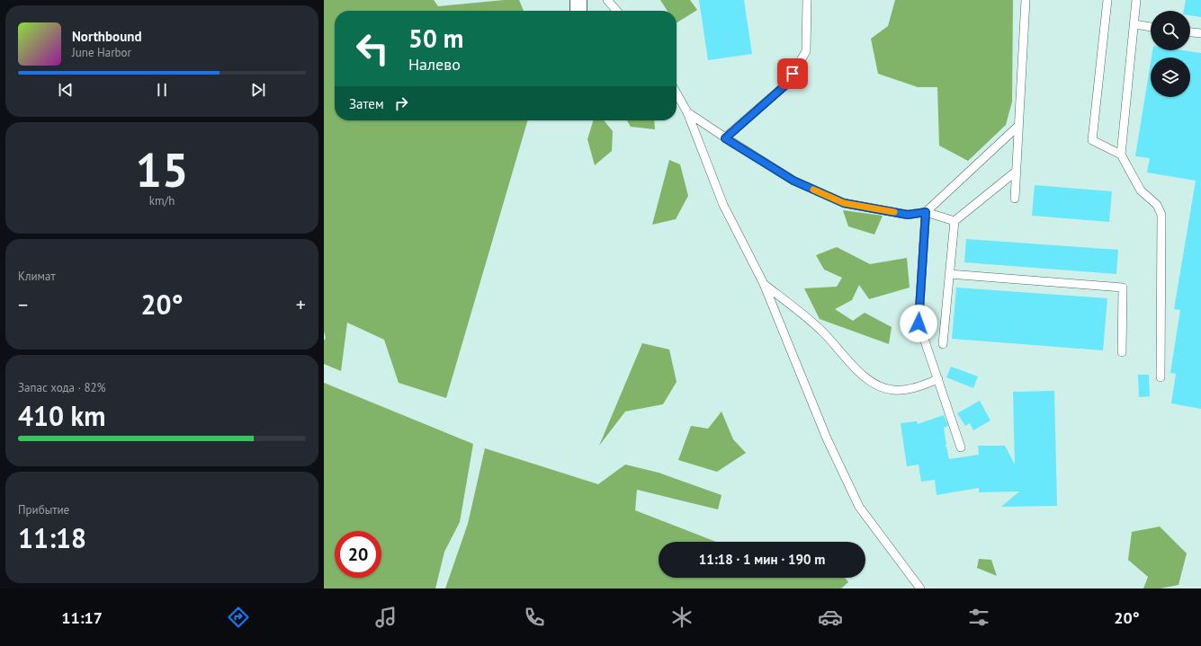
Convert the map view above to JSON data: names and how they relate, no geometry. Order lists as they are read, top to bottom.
{
  "page": {
    "turn": ["50 m", "Налево"],
    "song": ["Northbound", "June Harbor"],
    "then": "Затем",
    "tile": [
      ["15", "km/h"],
      "Климат",
      ["Запас хода · 82%", "410 km"],
      ["Прибытие", "11:18"]
    ],
    "heat": ["−", "20°", "+"],
    "limit": "20",
    "trip": "11:18 · 1 мин · 190 m",
    "tabs": ["11:17", "20°"]
  }
}
